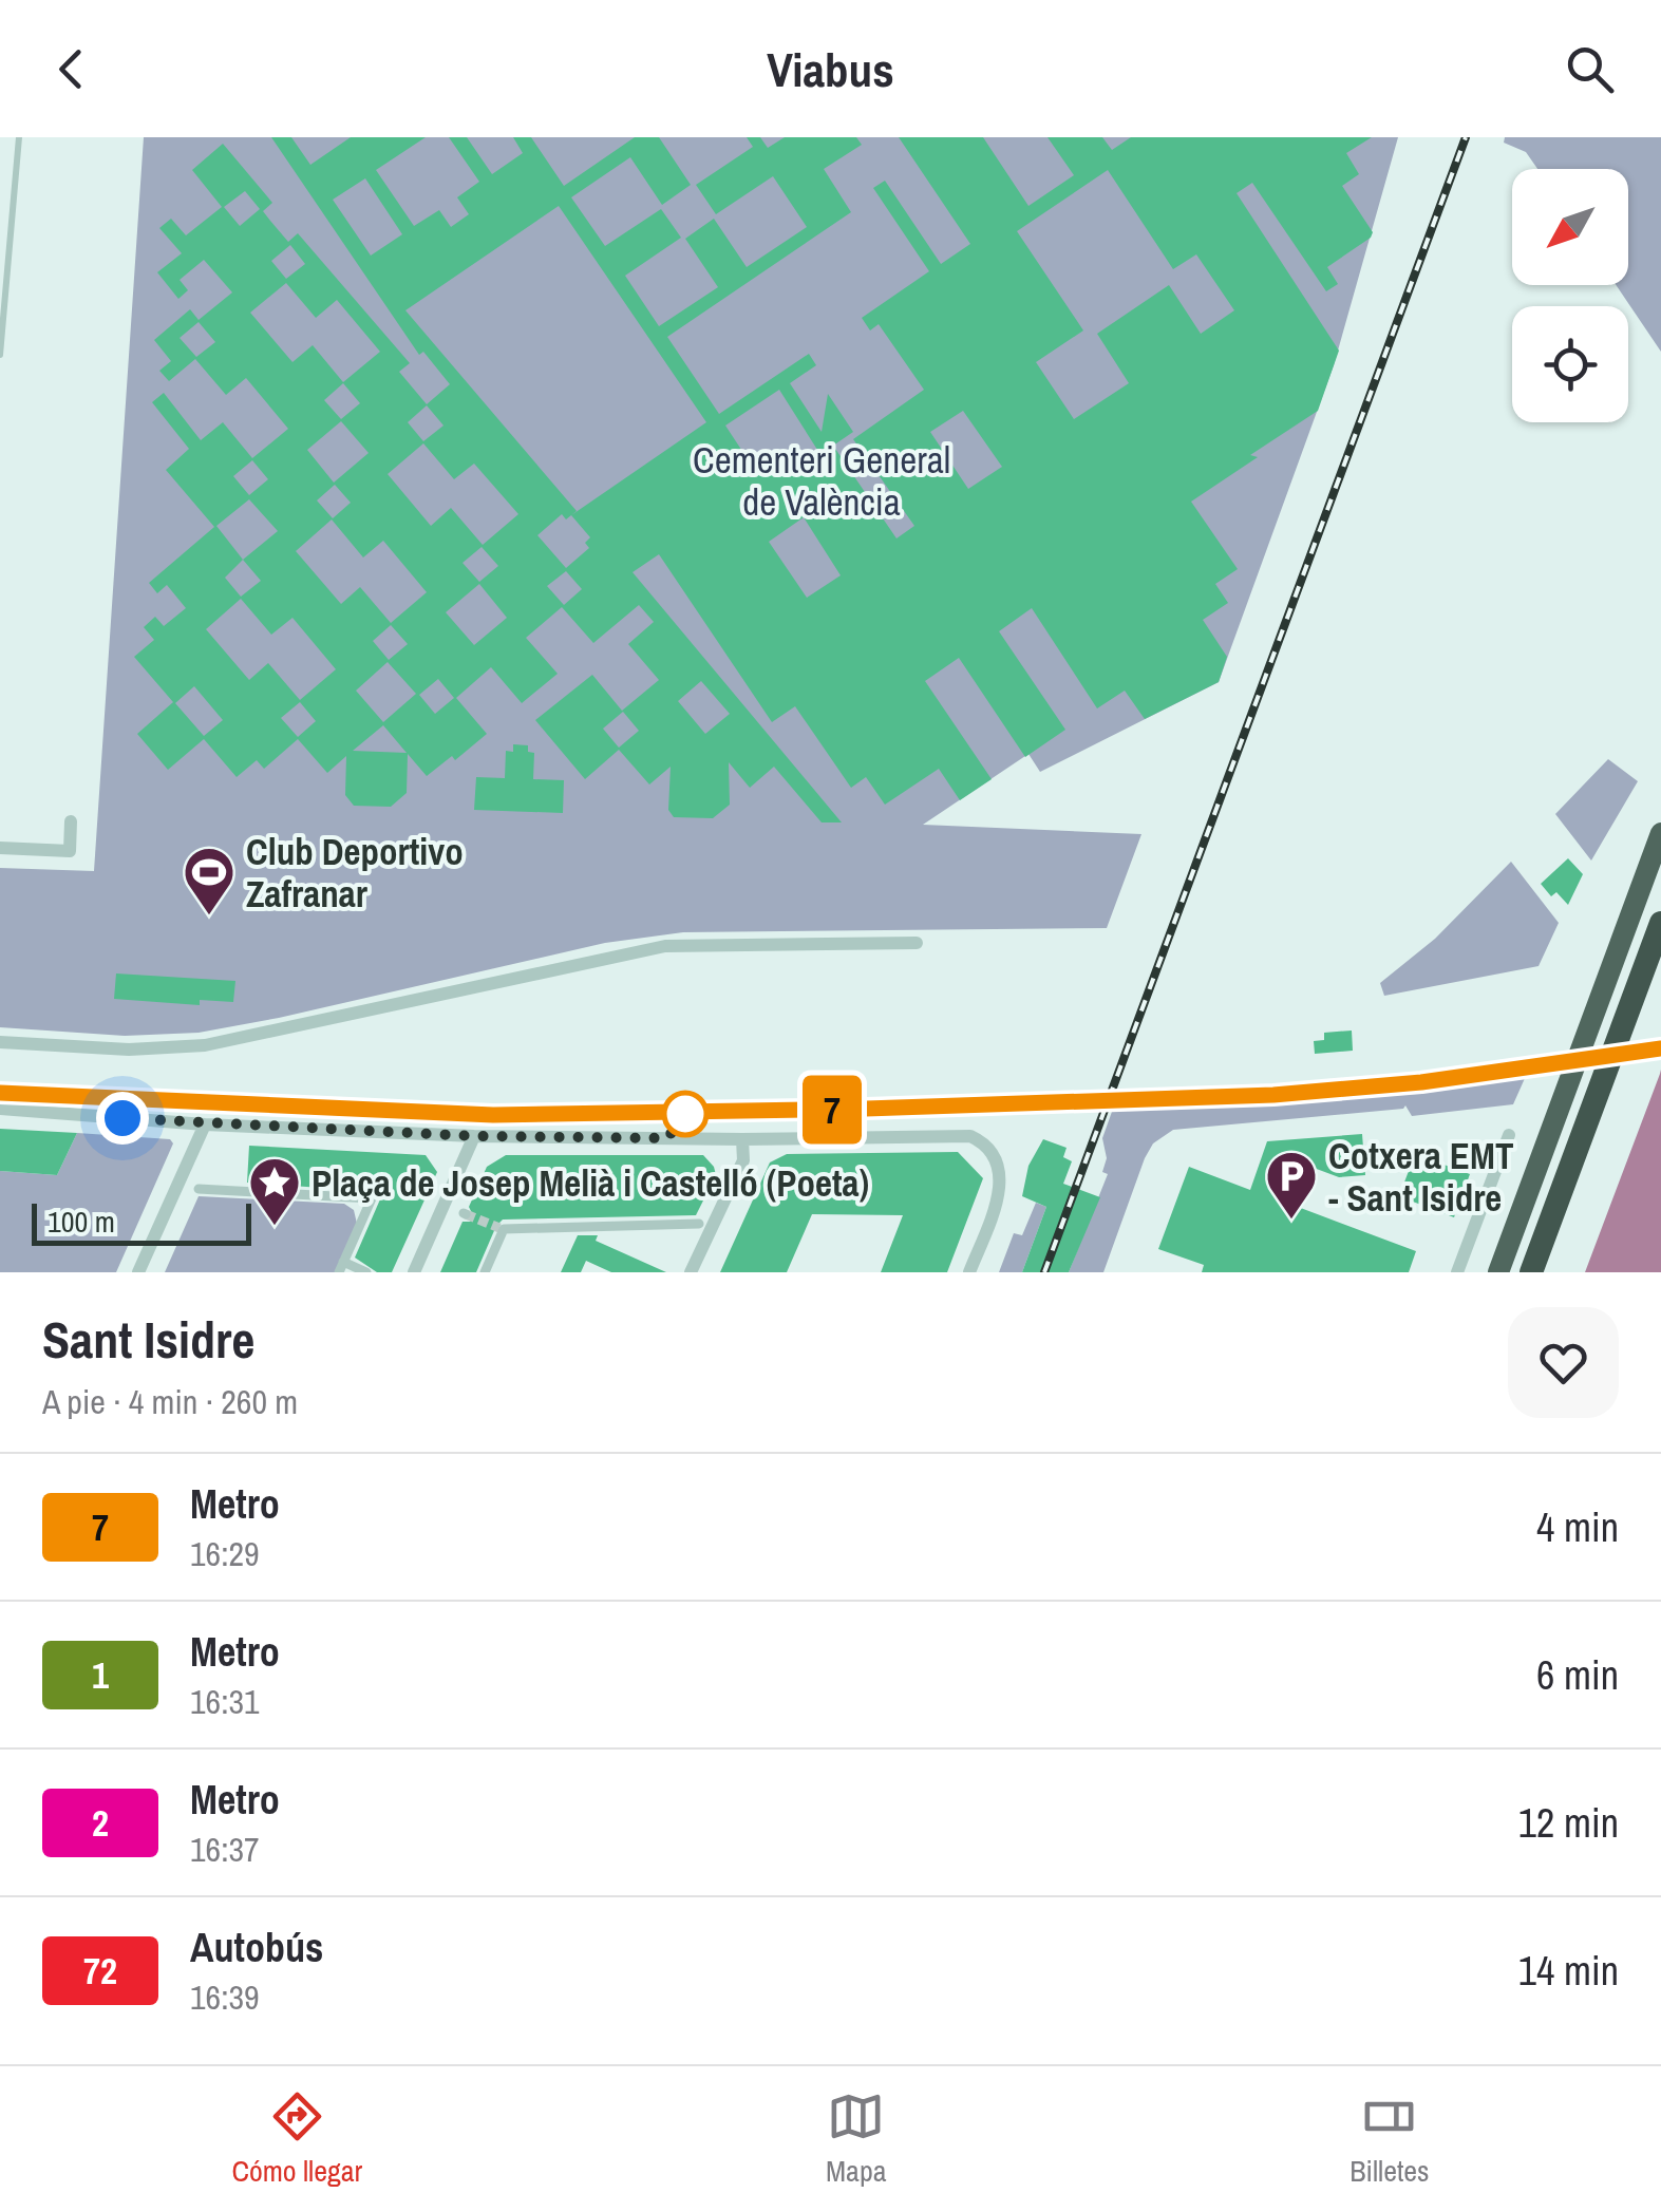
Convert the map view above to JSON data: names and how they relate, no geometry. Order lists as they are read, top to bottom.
{
  "parks": ["Cementeri General de València"],
  "places": {
    "sports": ["Club Deportivo Zafranar"],
    "parking": ["Cotxera EMT - Sant Isidre"],
    "place": ["Plaça de Josep Melià i Castelló (Poeta)"]
  },
  "lines": ["metro line 7"],
  "scale_bar": "100 m",
  "north": "bottom left",
  "page": {
    "header": "Viabus",
    "on_map": "7",
    "scale": "100 m",
    "heading": ["Sant Isidre", "A pie · 4 min · 260 m"],
    "list": [
      {
        "mark": "7",
        "name": "Metro",
        "note": "16:29",
        "value": "4 min"
      },
      {
        "mark": "1",
        "name": "Metro",
        "note": "16:31",
        "value": "6 min"
      },
      {
        "mark": "2",
        "name": "Metro",
        "note": "16:37",
        "value": "12 min"
      },
      {
        "mark": "72",
        "name": "Autobús",
        "note": "16:39",
        "value": "14 min"
      }
    ],
    "tabs": ["Cómo llegar", "Mapa", "Billetes"]
  }
}
